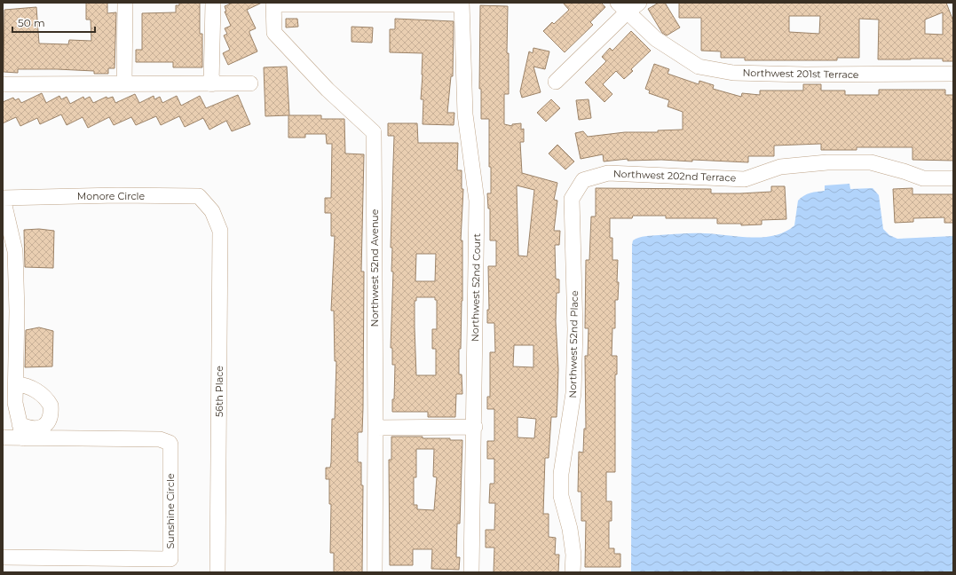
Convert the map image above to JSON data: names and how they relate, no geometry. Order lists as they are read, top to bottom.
{
  "streets": {
    "street": [
      "Northwest 201st Terrace",
      "Northwest 202nd Terrace",
      "Monore Circle",
      "Northwest 52nd Avenue",
      "Northwest 52nd Court",
      "Northwest 52nd Place",
      "56th Place",
      "Sunshine Circle"
    ]
  },
  "crossings": [
    ["Northwest 202nd Terrace", "Northwest 52nd Place"],
    ["Monore Circle", "56th Place"]
  ],
  "scale_bar": "50 m"
}
